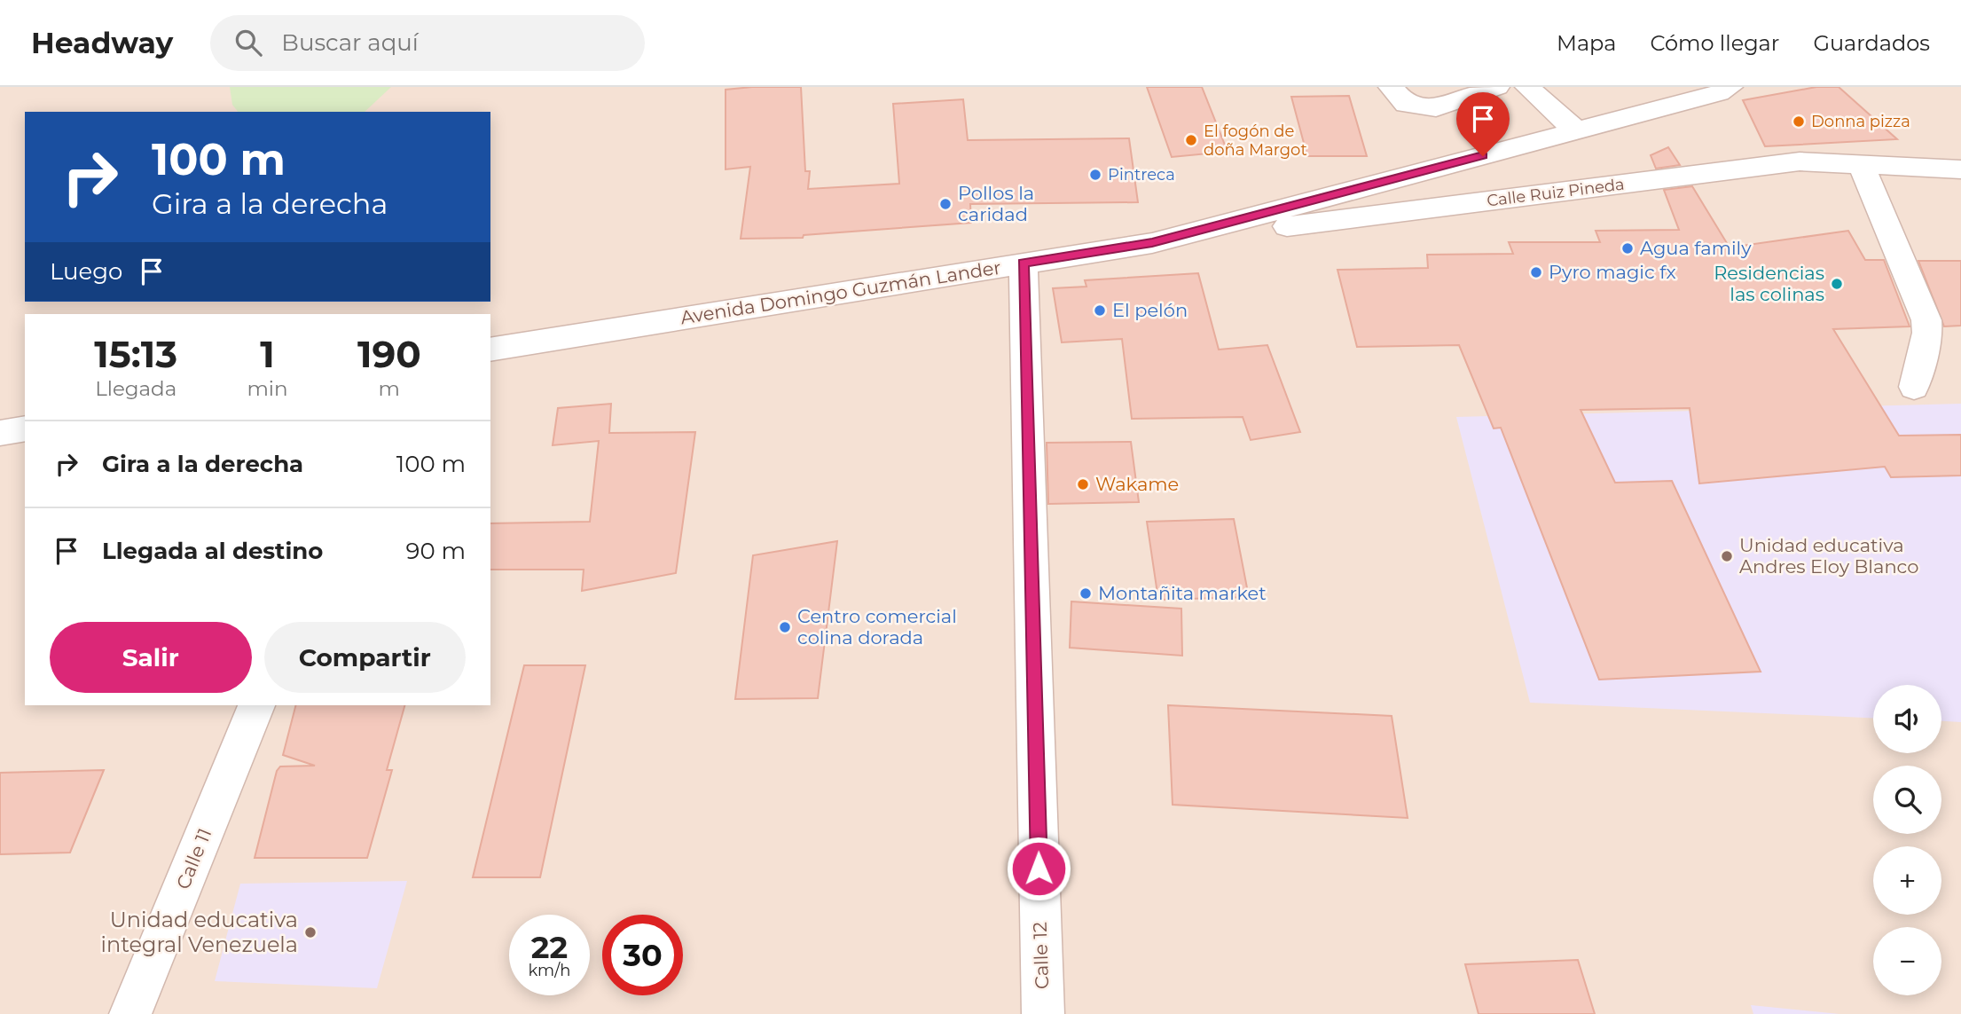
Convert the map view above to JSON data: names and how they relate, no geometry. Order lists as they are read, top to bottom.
{
  "streets": {
    "street": [
      "Calle Ruiz Pineda",
      "Avenida Domingo Guzmán Lander",
      "Calle 11",
      "Calle 12"
    ]
  },
  "crossings": [
    ["Calle Ruiz Pineda", "Avenida Domingo Guzmán Lander"],
    ["Avenida Domingo Guzmán Lander", "Calle 12"]
  ],
  "places": [
    "Donna pizza",
    "El fogón de doña Margot",
    "Pintreca",
    "Pollos la caridad",
    "Agua family",
    "Pyro magic fx",
    "Residencias las colinas",
    "El pelón",
    "Wakame",
    "Unidad educativa Andres Eloy Blanco",
    "Montañita market",
    "Centro comercial colina dorada",
    "Unidad educativa integral Venezuela"
  ],
  "page": {
    "header": "Headway",
    "search": "Buscar aquí",
    "nav": ["Mapa", "Cómo llegar", "Guardados"],
    "turn": ["100 m", "Gira a la derecha"],
    "then": "Luego",
    "eta": [
      "15:13",
      "Llegada",
      "1",
      "min",
      "190",
      "m"
    ],
    "list": [
      {
        "name": "Gira a la derecha",
        "value": "100 m"
      },
      {
        "name": "Llegada al destino",
        "value": "90 m"
      }
    ],
    "buttons": ["Salir", "Compartir"],
    "map_buttons": ["+", "−"],
    "speed": "22 km/h",
    "limit": "30"
  }
}
